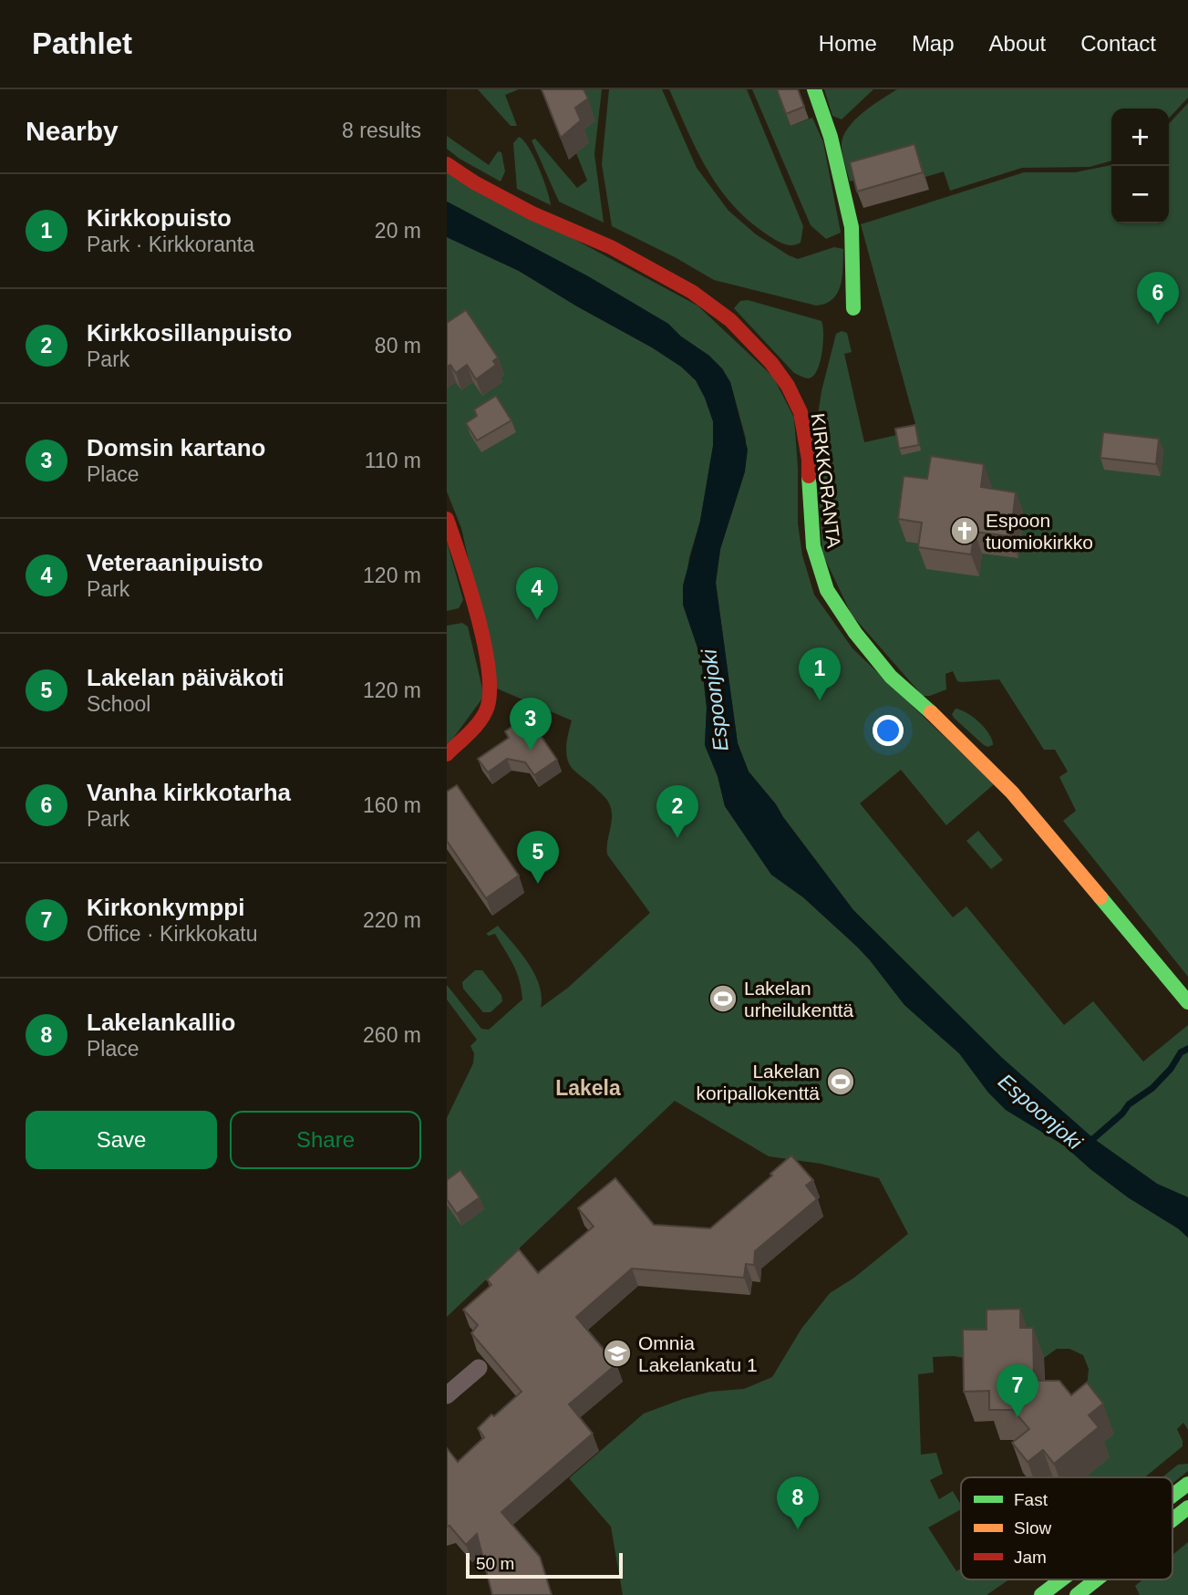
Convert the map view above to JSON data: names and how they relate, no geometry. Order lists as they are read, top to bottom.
{
  "streets": {
    "street": ["KIRKKORANTA"]
  },
  "districts": ["Lakela"],
  "water": ["Espoonjoki"],
  "places": {
    "church": ["Espoon tuomiokirkko"],
    "sports": ["Lakelan urheilukenttä", "Lakelan koripallokenttä"],
    "school or university": ["Omnia Lakelankatu 1"]
  },
  "legend": ["Fast", "Slow", "Jam"],
  "scale_bar": "50 m",
  "page": {
    "header": "Pathlet",
    "nav": [
      "Home",
      "Map",
      "About",
      "Contact"
    ],
    "heading": ["Nearby", "8 results"],
    "map_buttons": ["+", "−"],
    "list": [
      {
        "mark": "1",
        "name": "Kirkkopuisto",
        "note": "Park · Kirkkoranta",
        "value": "20 m"
      },
      {
        "mark": "2",
        "name": "Kirkkosillanpuisto",
        "note": "Park",
        "value": "80 m"
      },
      {
        "mark": "3",
        "name": "Domsin kartano",
        "note": "Place",
        "value": "110 m"
      },
      {
        "mark": "4",
        "name": "Veteraanipuisto",
        "note": "Park",
        "value": "120 m"
      },
      {
        "mark": "5",
        "name": "Lakelan päiväkoti",
        "note": "School",
        "value": "120 m"
      },
      {
        "mark": "6",
        "name": "Vanha kirkkotarha",
        "note": "Park",
        "value": "160 m"
      },
      {
        "mark": "7",
        "name": "Kirkonkymppi",
        "note": "Office · Kirkkokatu",
        "value": "220 m"
      },
      {
        "mark": "8",
        "name": "Lakelankallio",
        "note": "Place",
        "value": "260 m"
      }
    ],
    "pins": [
      "6",
      "4",
      "1",
      "3",
      "2",
      "5",
      "7",
      "8"
    ],
    "buttons": ["Save", "Share"],
    "scale": "50 m"
  }
}
